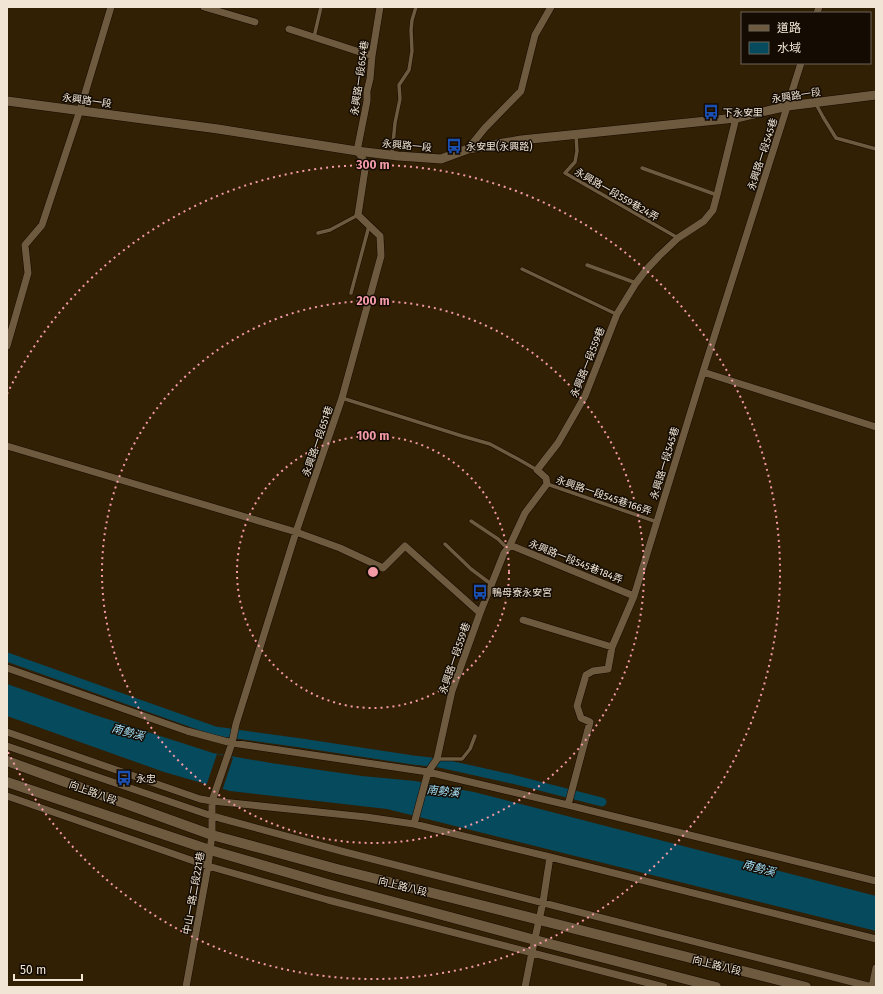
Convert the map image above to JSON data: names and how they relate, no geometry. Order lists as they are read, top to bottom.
{
  "streets": {
    "main road": ["向上路八段"],
    "street": [
      "永興路一段654巷",
      "永興路一段",
      "永興路一段545巷",
      "永興路一段559巷",
      "永興路一段651巷",
      "永興路一段545巷184弄",
      "中山一路二段221巷"
    ],
    "lane": ["永興路一段559巷24弄", "永興路一段545巷166弄"]
  },
  "crossings": [
    ["永興路一段654巷", "永興路一段"],
    ["永興路一段", "永興路一段545巷"],
    ["永興路一段", "永興路一段559巷24弄"],
    ["永興路一段", "永興路一段559巷"],
    ["永興路一段545巷", "永興路一段545巷166弄"],
    ["永興路一段545巷", "永興路一段545巷184弄"],
    ["永興路一段559巷24弄", "永興路一段559巷"],
    ["永興路一段559巷", "永興路一段545巷166弄"],
    ["永興路一段559巷", "永興路一段545巷184弄"],
    ["永興路一段651巷", "中山一路二段221巷"],
    ["向上路八段", "中山一路二段221巷"]
  ],
  "water": ["南勢溪"],
  "places": {
    "bus stop": [
      "下永安里",
      "永安里(永興路)",
      "鴨母寮永安宮",
      "永忠"
    ]
  },
  "legend": ["道路", "水域"],
  "scale_bar": "50 m",
  "rings": ["300 m", "200 m", "100 m"]
}
